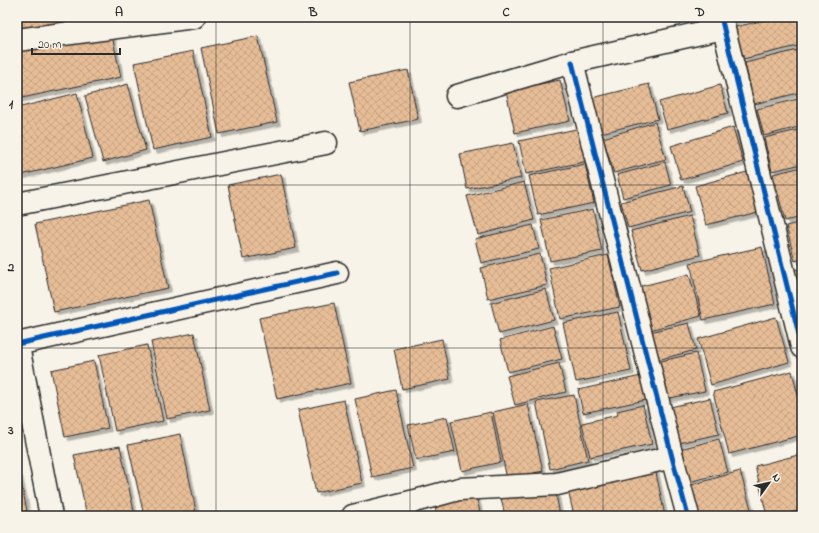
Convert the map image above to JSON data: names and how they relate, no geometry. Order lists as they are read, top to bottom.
{
  "scale_bar": "20 m",
  "north": "top right",
  "grid": {
    "columns": [
      "A",
      "B",
      "C",
      "D"
    ],
    "rows": ["1", "2", "3"]
  }
}
